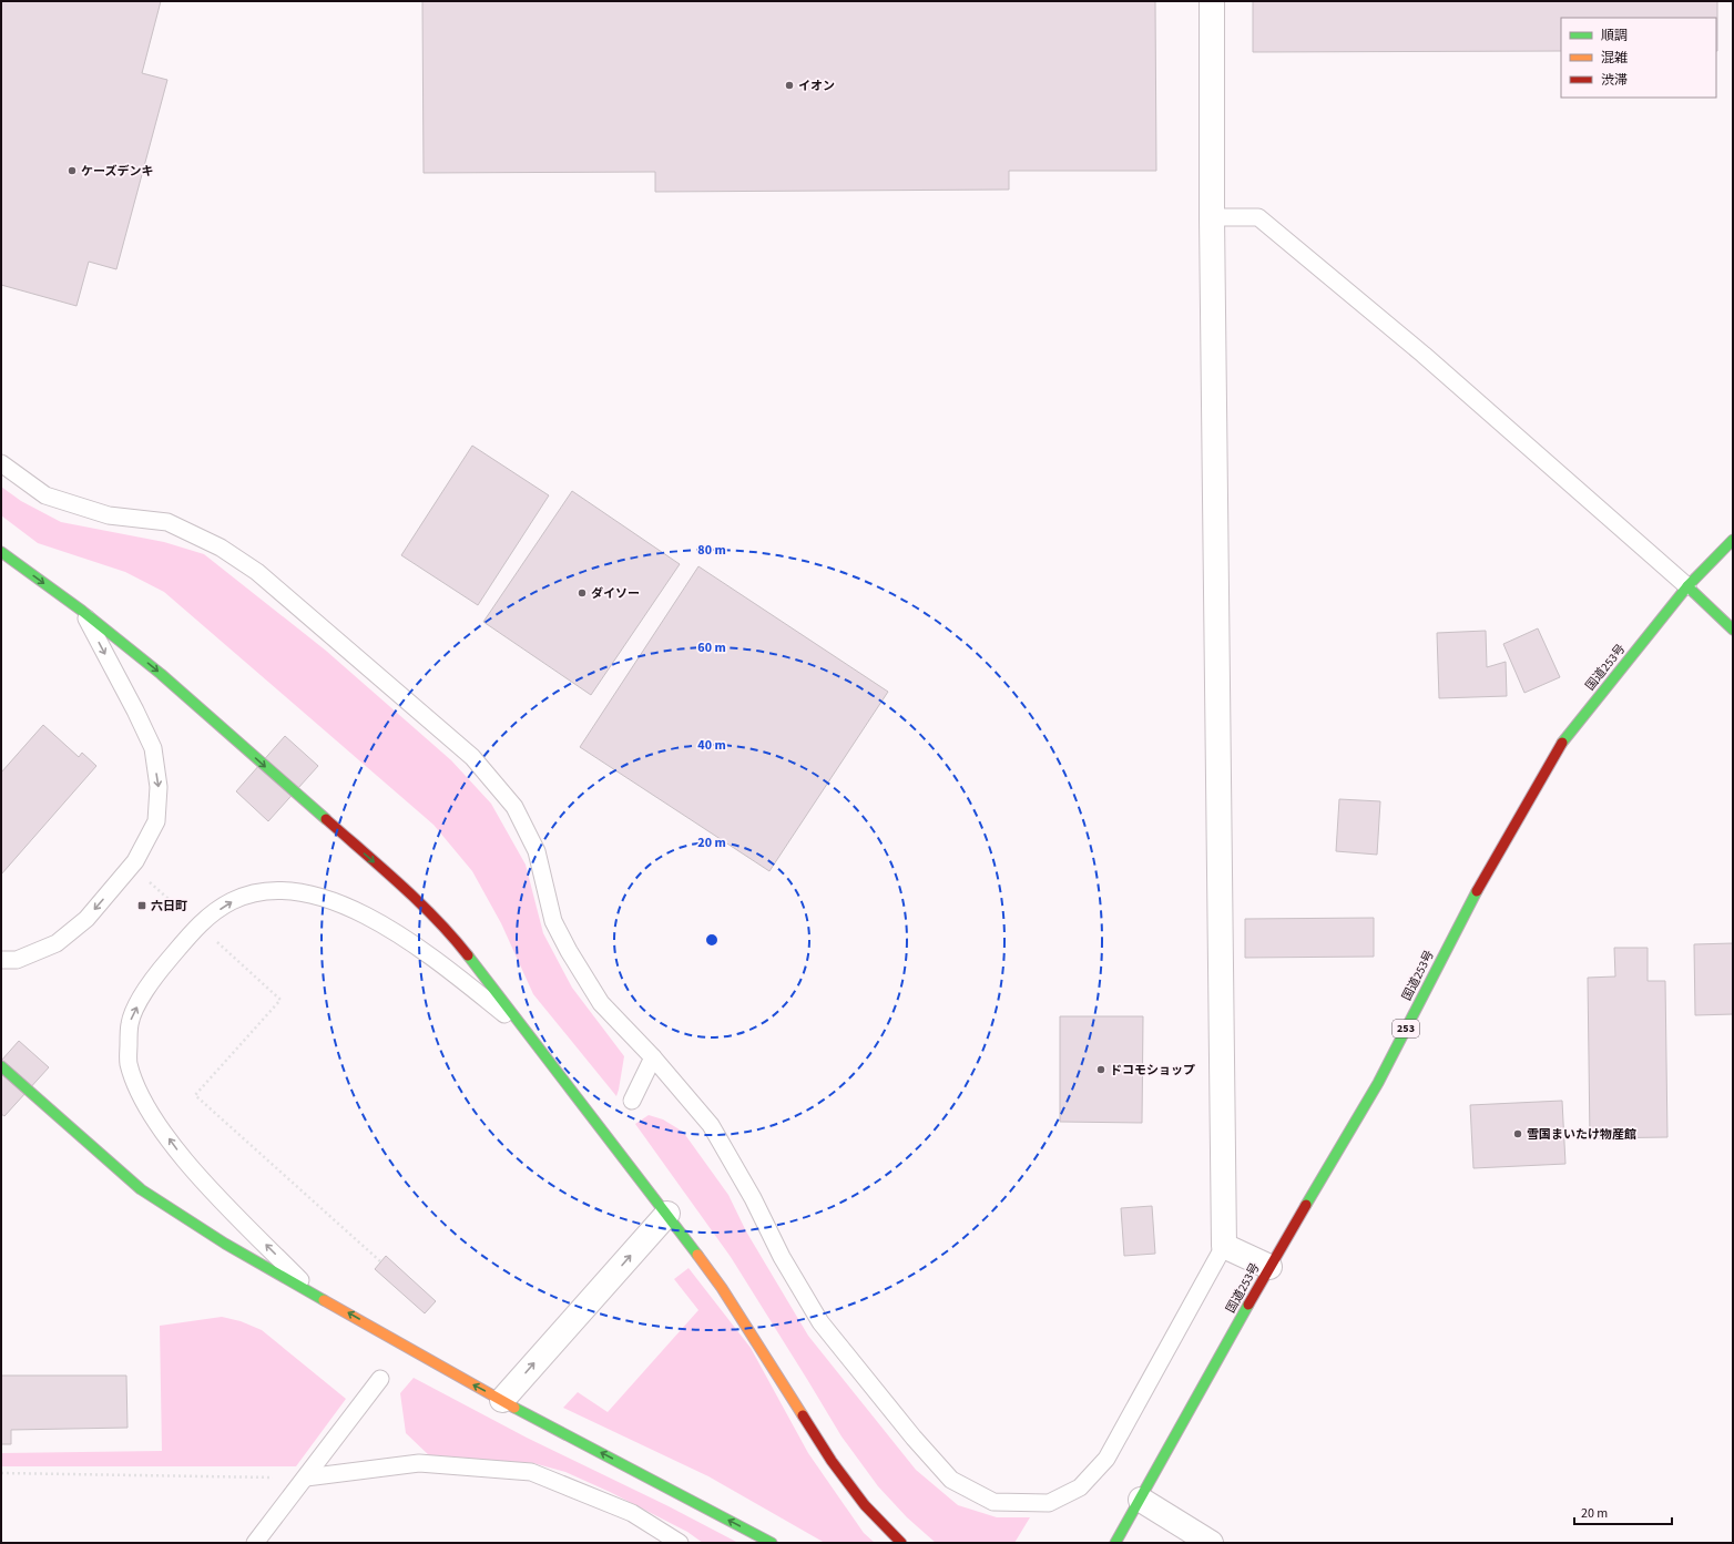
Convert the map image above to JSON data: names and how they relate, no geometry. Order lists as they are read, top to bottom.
{
  "streets": {
    "highway": ["国道253号", "253"]
  },
  "places": {
    "other": [
      "イオン",
      "ケーズデンキ",
      "ダイソー",
      "ドコモショップ",
      "雪国まいたけ物産館"
    ],
    "transit": ["六日町"]
  },
  "legend": ["順調", "混雑", "渋滞"],
  "scale_bar": "20 m",
  "rings": [
    "80 m",
    "60 m",
    "40 m",
    "20 m"
  ]
}
